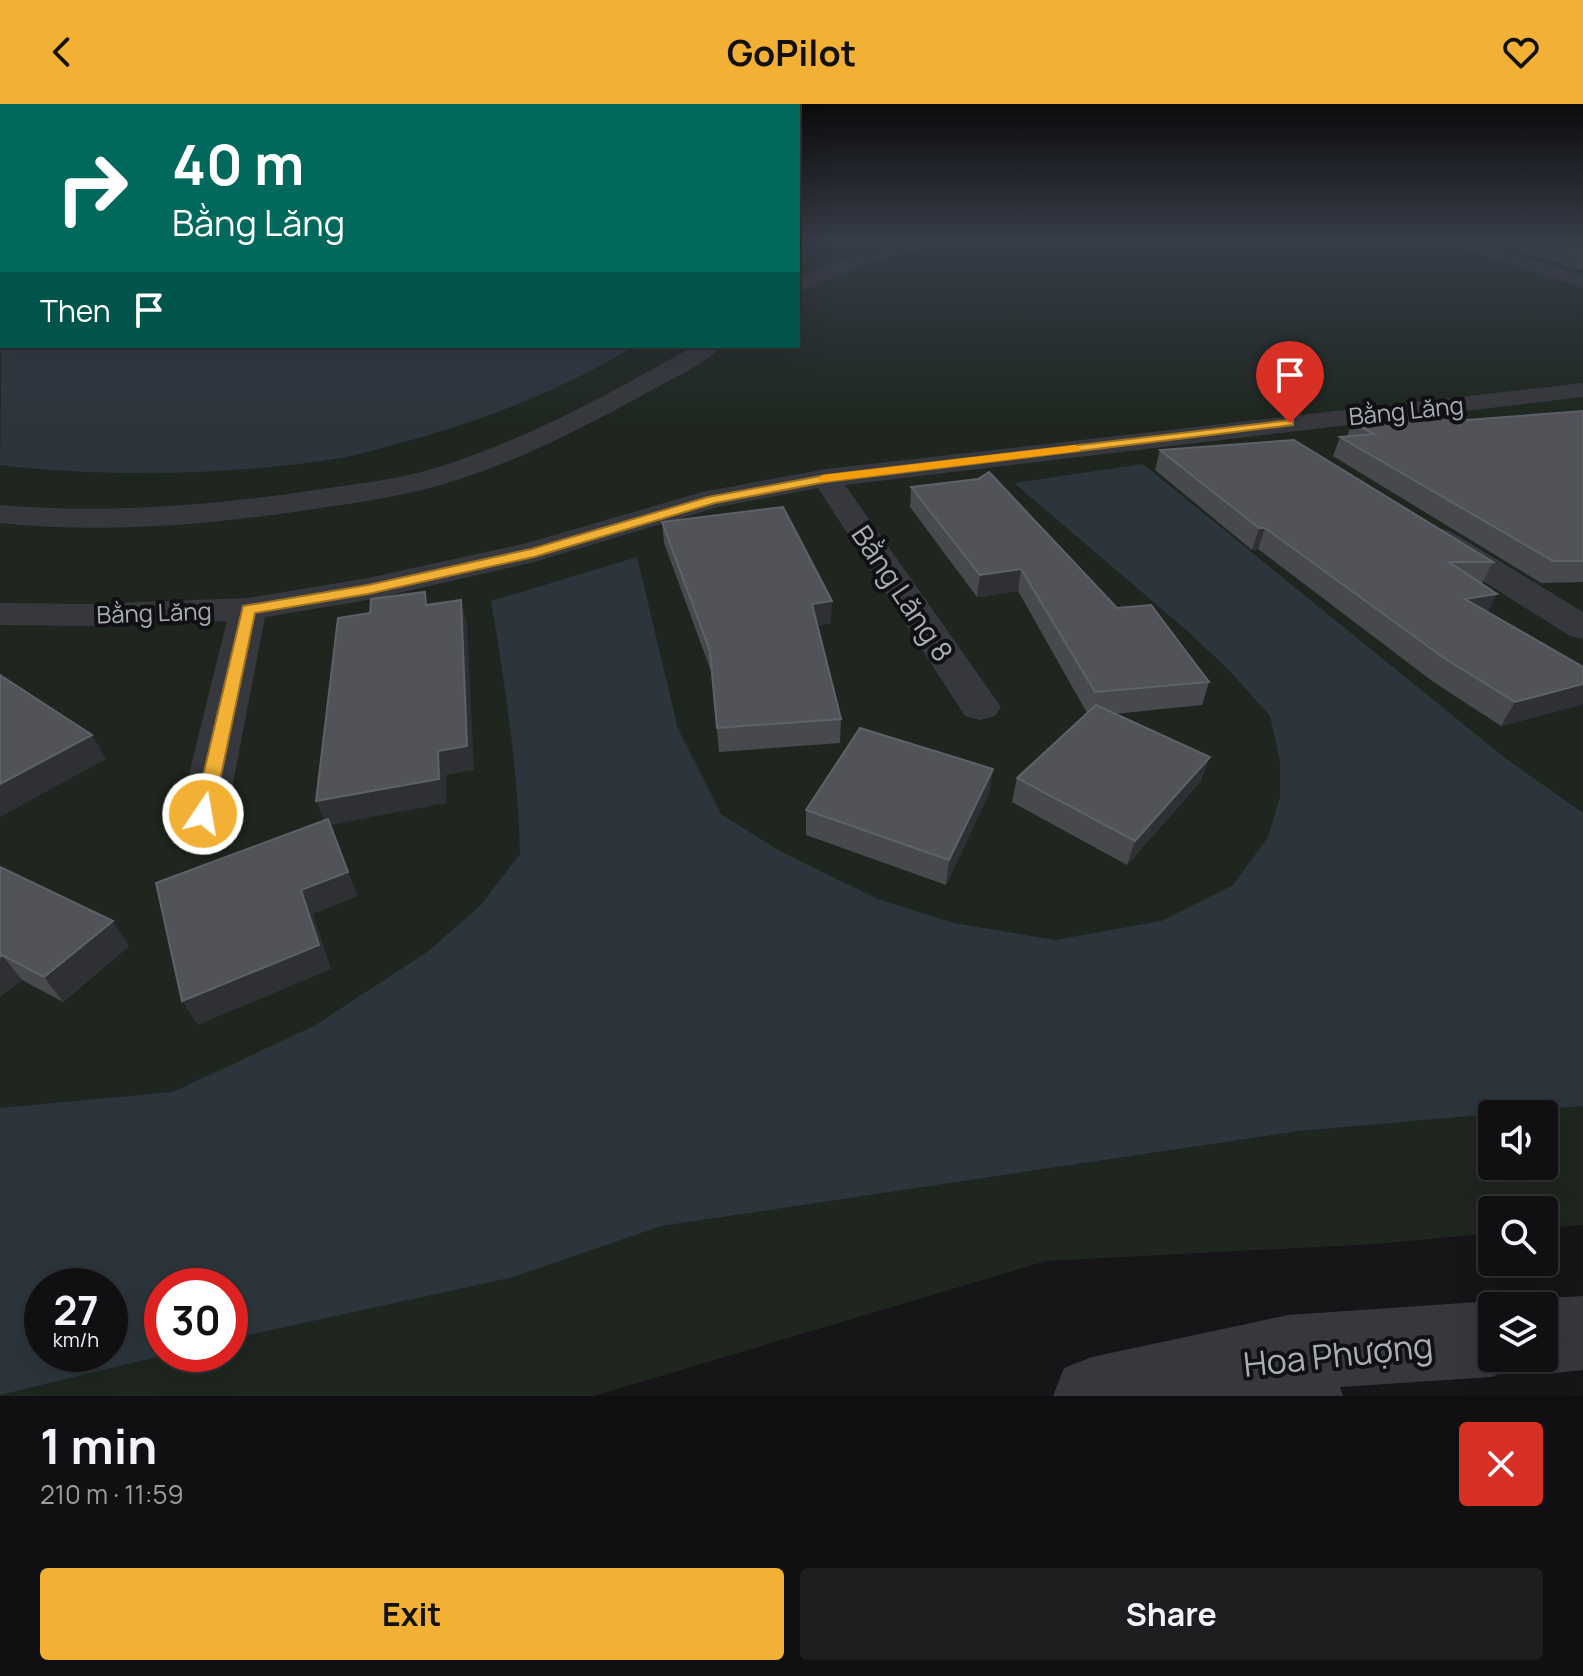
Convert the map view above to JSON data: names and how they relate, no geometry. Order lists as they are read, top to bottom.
{
  "streets": {
    "street": ["Bằng Lăng", "Bằng Lăng 8", "Hoa Phượng"]
  },
  "crossings": [
    ["Bằng Lăng", "Bằng Lăng 8"]
  ],
  "page": {
    "header": "GoPilot",
    "turn": ["40 m", "Bằng Lăng"],
    "then": "Then",
    "speed": "27 km/h",
    "limit": "30",
    "heading": ["1 min", "210 m · 11:59"],
    "buttons": ["Exit", "Share"]
  }
}
